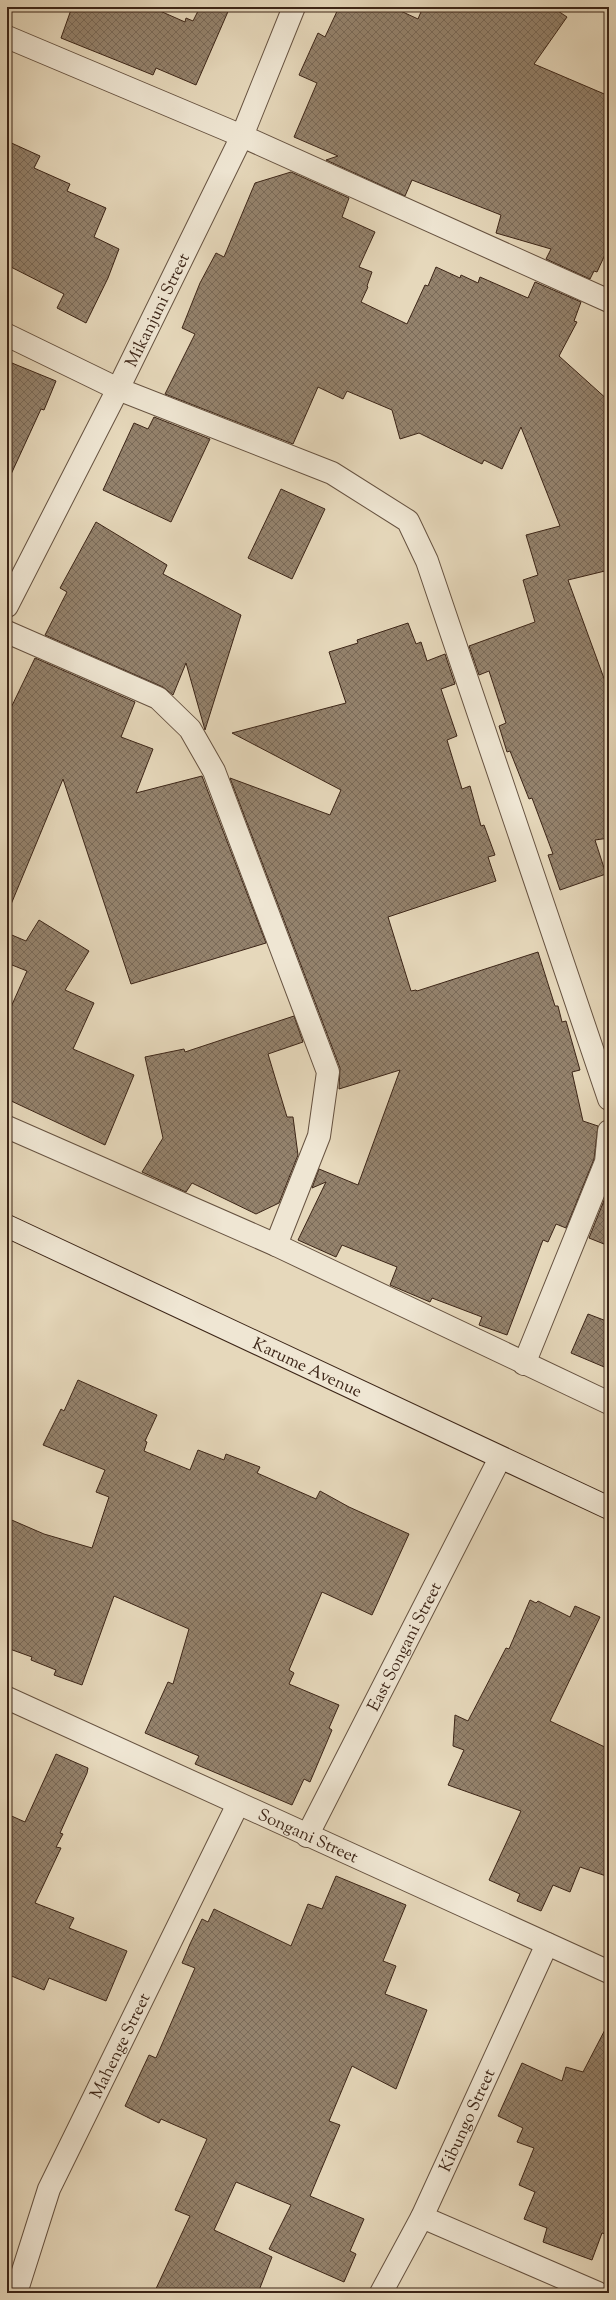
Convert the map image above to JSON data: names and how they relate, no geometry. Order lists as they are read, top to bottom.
{
  "streets": {
    "street": [
      "Mikanjuni Street",
      "Karume Avenue",
      "East Songani Street",
      "Songani Street",
      "Mahenge Street",
      "Kibungo Street"
    ]
  },
  "crossings": [
    ["Karume Avenue", "East Songani Street"],
    ["East Songani Street", "Songani Street"],
    ["Songani Street", "Mahenge Street"],
    ["Songani Street", "Kibungo Street"]
  ]
}
